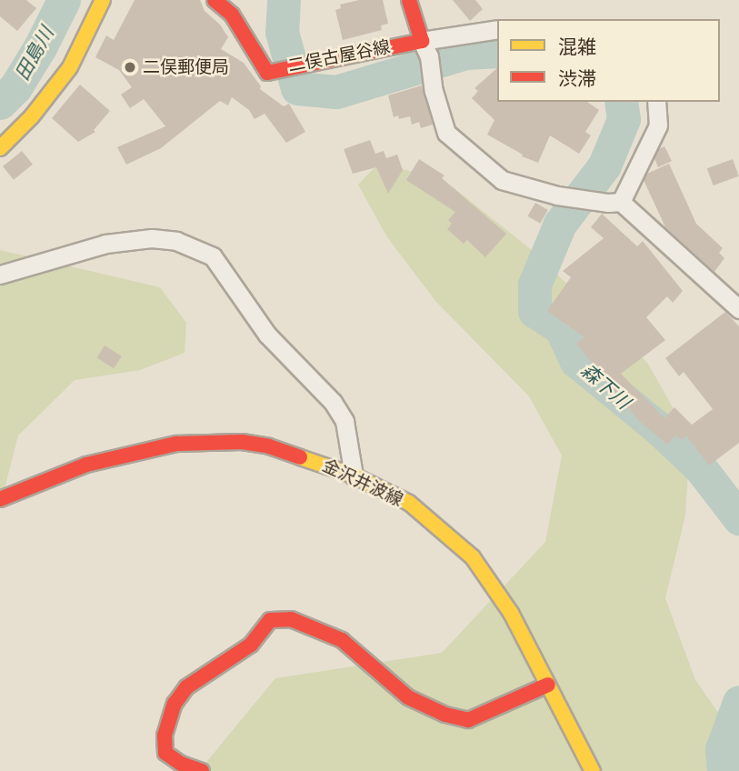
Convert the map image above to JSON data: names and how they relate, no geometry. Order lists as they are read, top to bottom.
{
  "streets": {
    "main road": ["二俣古屋谷線", "金沢井波線"]
  },
  "water": ["田島川", "森下川"],
  "places": ["二俣郵便局"],
  "legend": ["混雑", "渋滞"]
}
